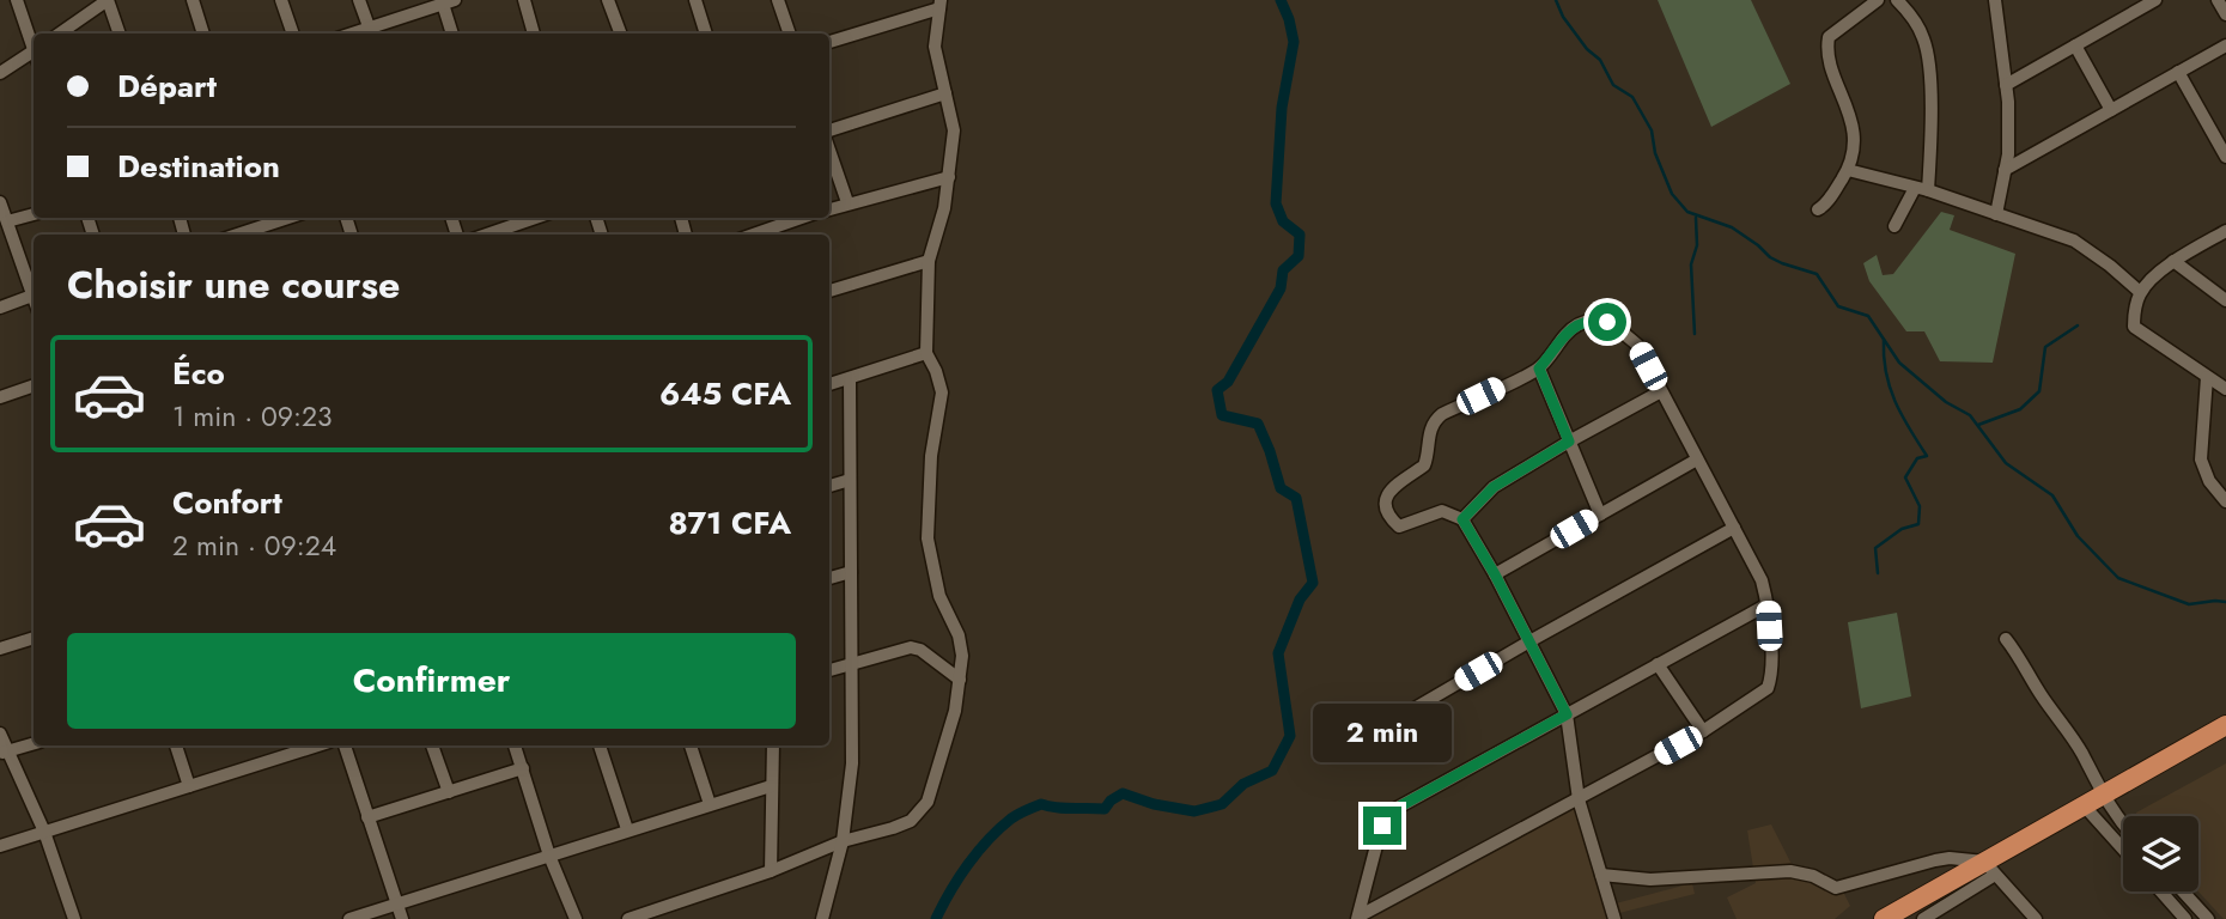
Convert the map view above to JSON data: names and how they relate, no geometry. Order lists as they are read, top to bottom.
{
  "page": {
    "banner": ["Départ", "Destination"],
    "heading": "Choisir une course",
    "list": [
      {
        "name": "Éco",
        "note": "1 min · 09:23",
        "value": "645 CFA"
      },
      {
        "name": "Confort",
        "note": "2 min · 09:24",
        "value": "871 CFA"
      }
    ],
    "buttons": "Confirmer",
    "bubble": "2 min"
  }
}
